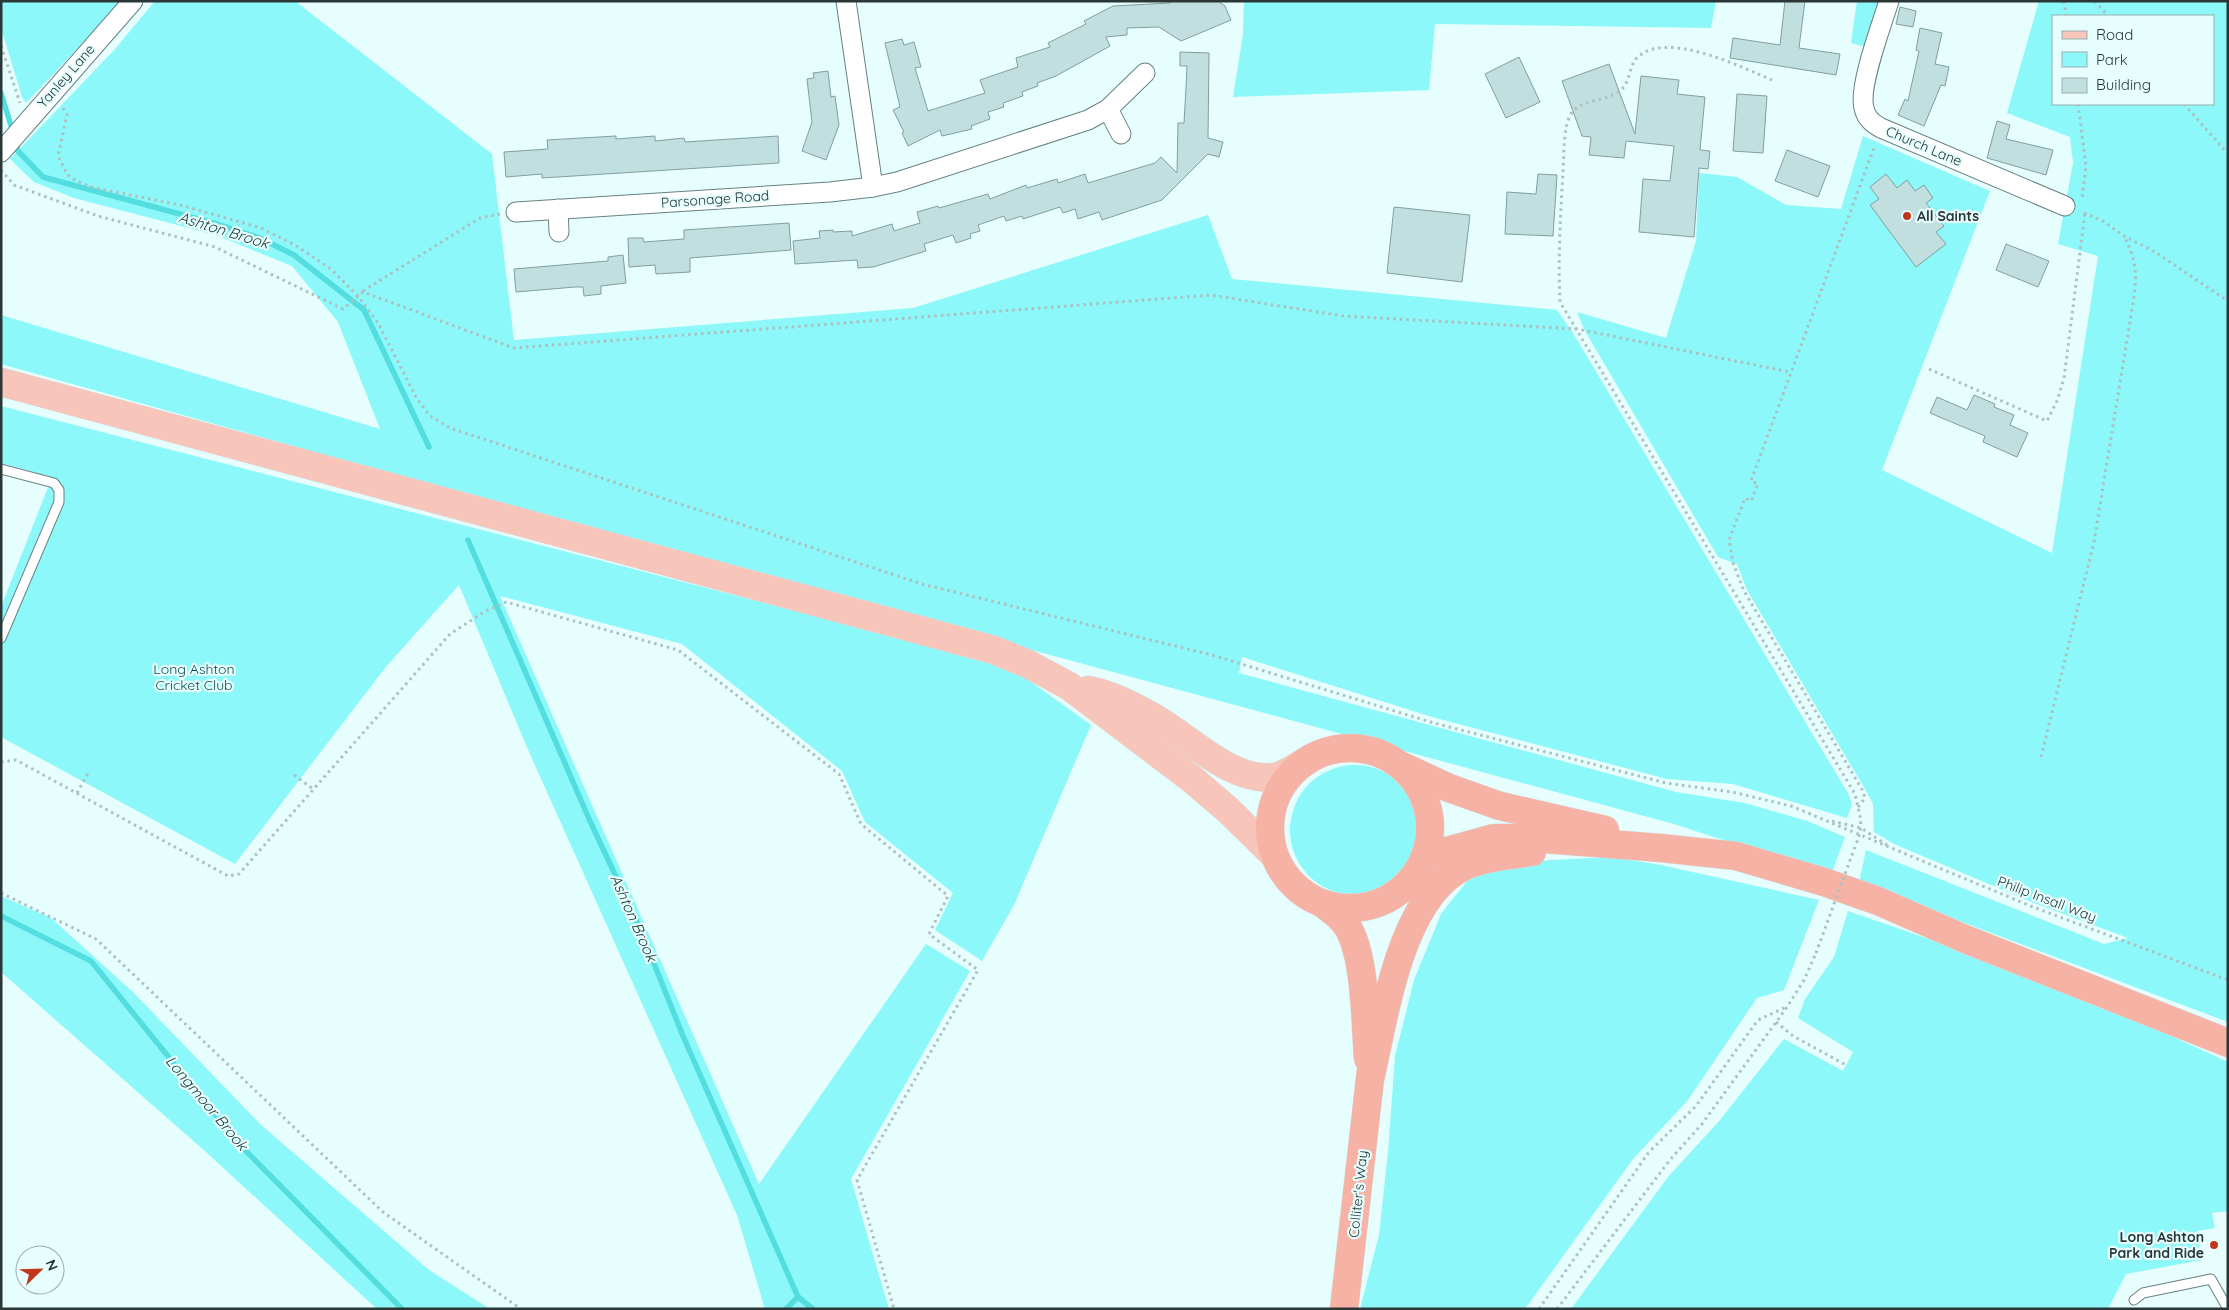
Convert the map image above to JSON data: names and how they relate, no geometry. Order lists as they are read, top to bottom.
{
  "streets": {
    "highway": ["Colliter's Way"],
    "street": ["Yanley Lane", "Church Lane", "Parsonage Road"],
    "path": ["Philip Insall Way"]
  },
  "water": ["Ashton Brook", "Longmoor Brook"],
  "parks": ["Long Ashton Cricket Club"],
  "places": ["All Saints", "Long Ashton Park and Ride"],
  "legend": ["Road", "Park", "Building"],
  "north": "top right"
}
